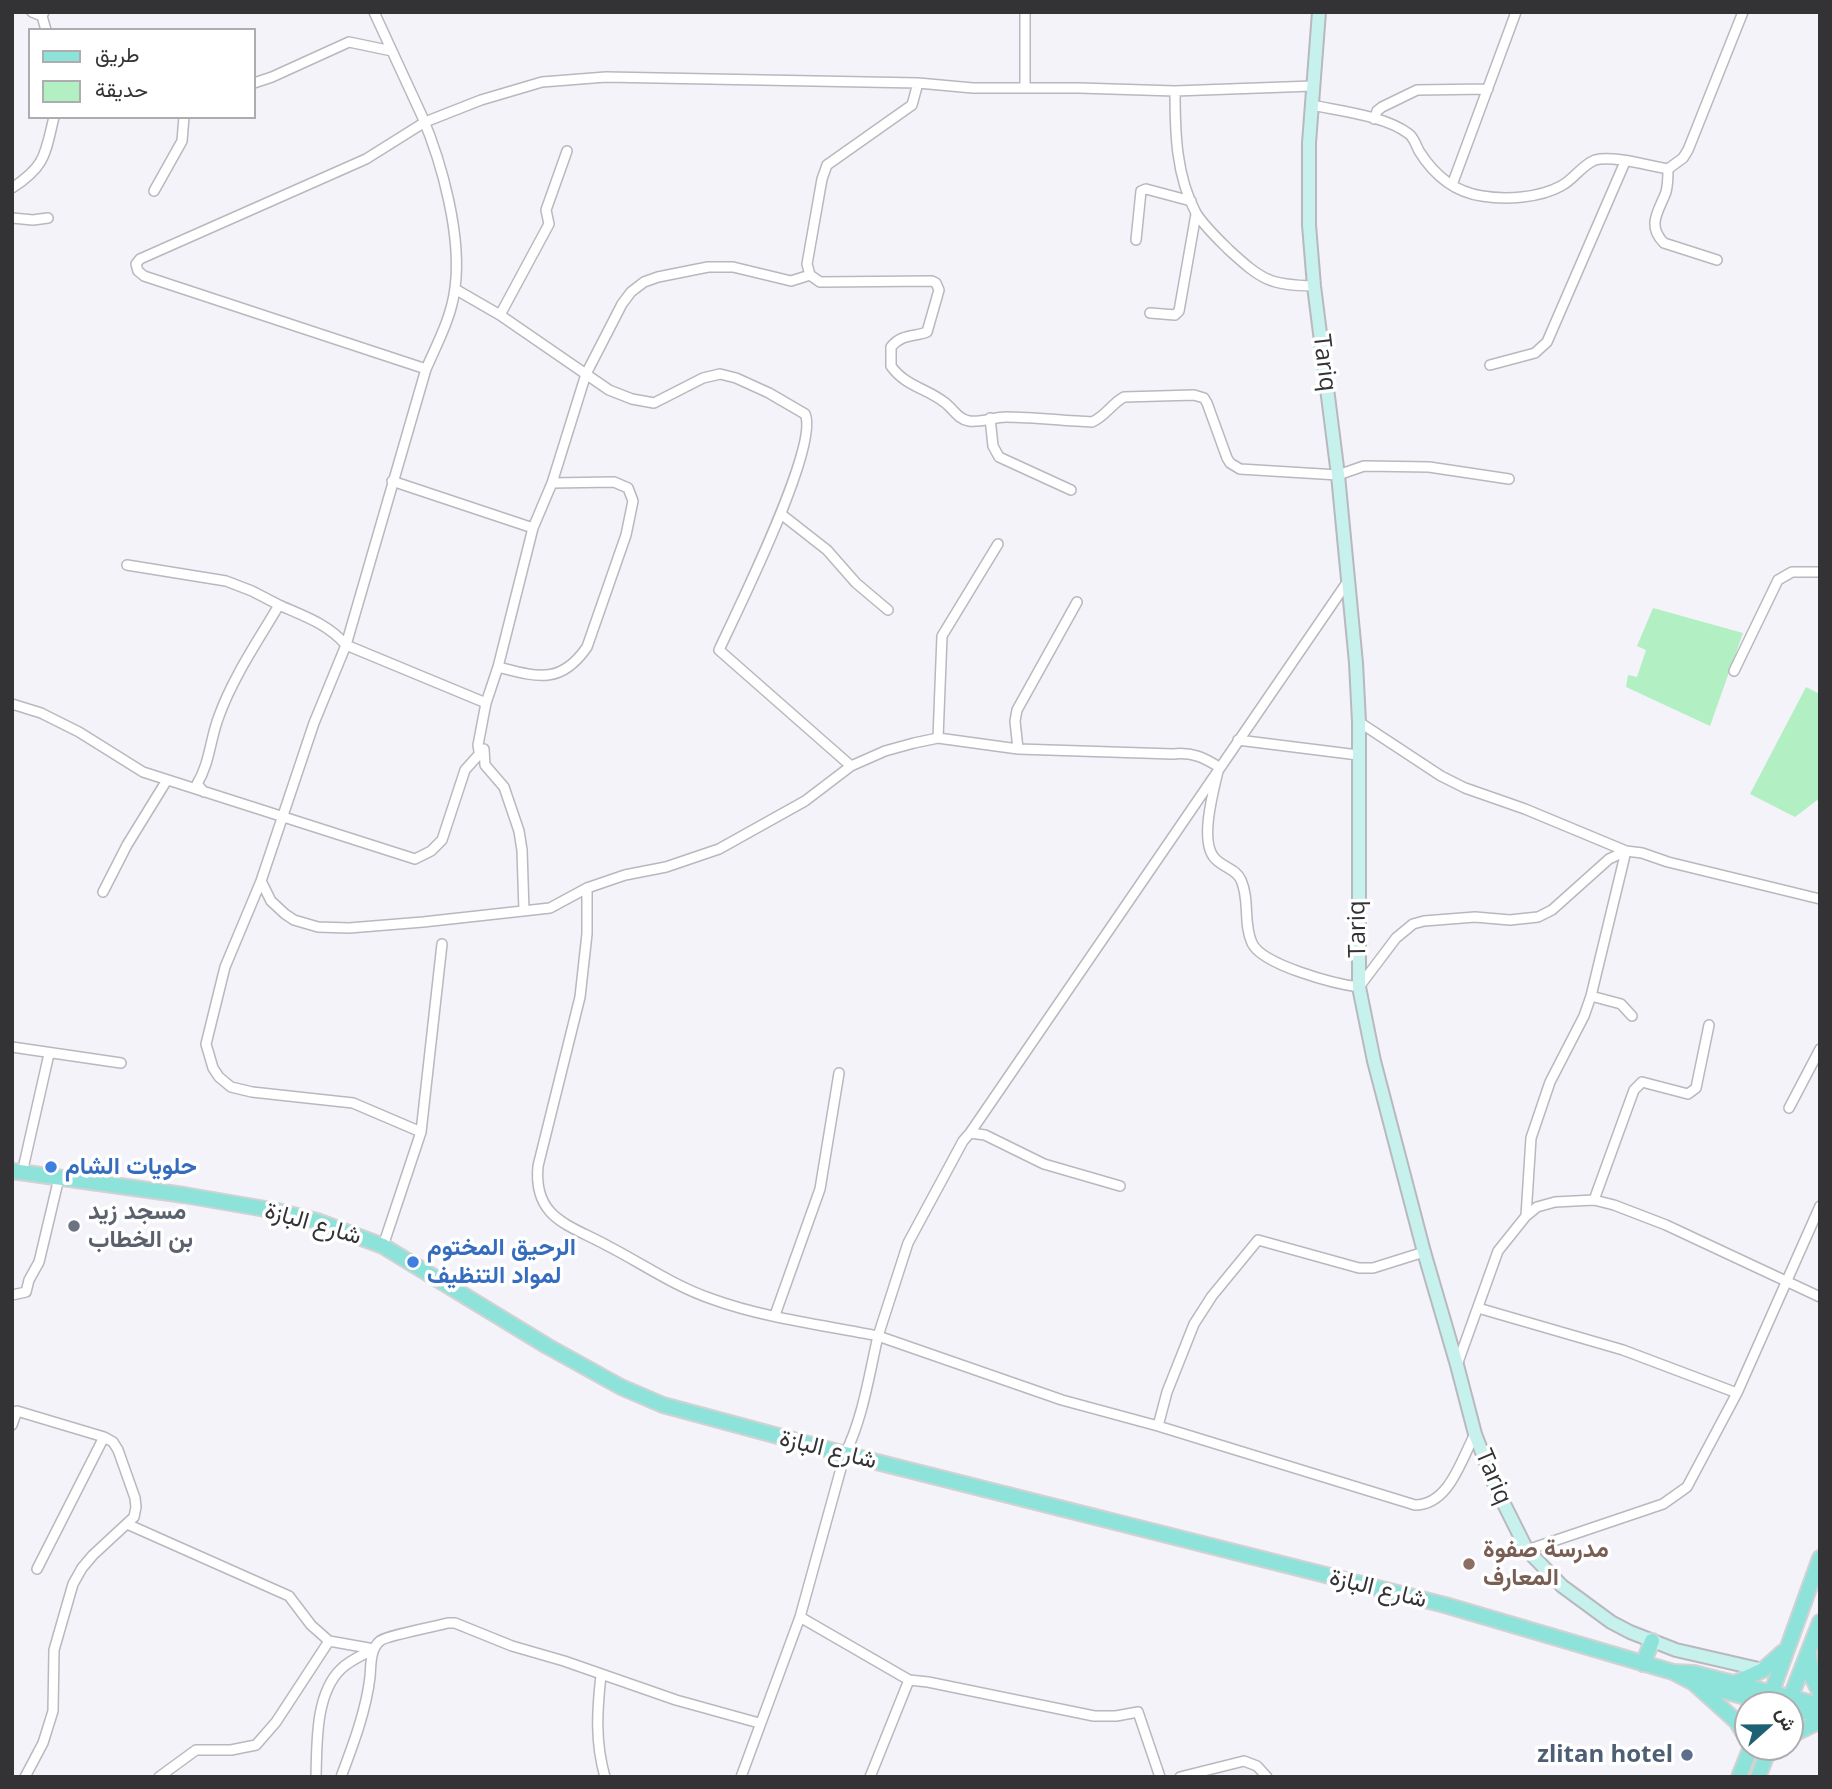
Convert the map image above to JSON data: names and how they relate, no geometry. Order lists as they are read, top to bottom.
{
  "streets": {
    "main road": ["Tariq", "شارع البازة"]
  },
  "places": [
    "حلويات الشام",
    "مسجد زيد بن الخطاب",
    "الرحيق المختوم لمواد التنظيف",
    "مدرسة صفوة المعارف",
    "zlitan hotel"
  ],
  "legend": ["طريق", "حديقة"],
  "north": "right"
}
